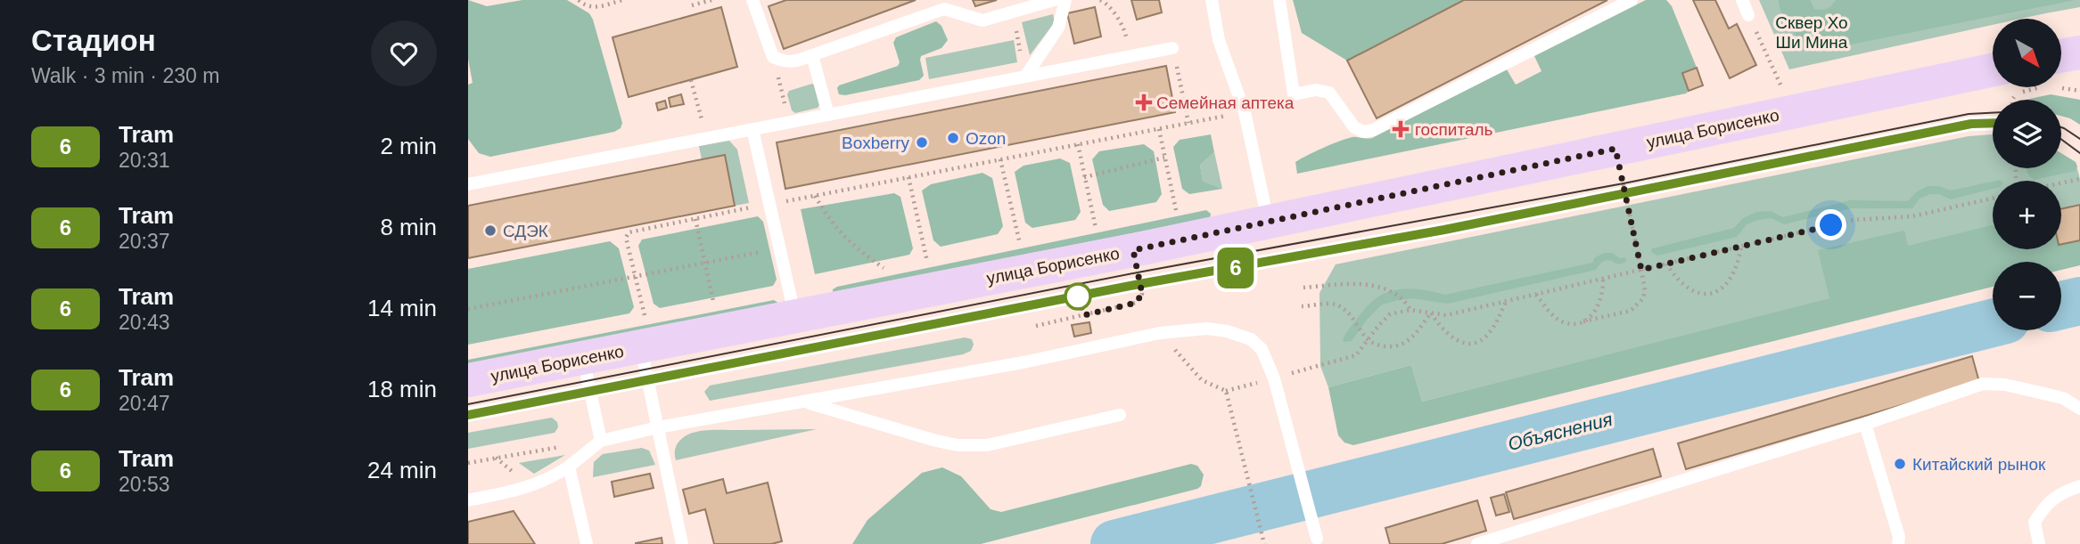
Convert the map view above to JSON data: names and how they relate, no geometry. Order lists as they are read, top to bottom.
{
  "streets": {
    "main road": ["улица Борисенко"]
  },
  "water": ["Объяснения"],
  "parks": ["Сквер Хо Ши Мина"],
  "places": {
    "health": ["Семейная аптека", "госпиталь"],
    "other": [
      "Ozon",
      "Boxberry",
      "СДЭК",
      "Китайский рынок"
    ]
  },
  "lines": ["tram line 6"],
  "north": "bottom right",
  "page": {
    "heading": ["Стадион", "Walk · 3 min · 230 m"],
    "on_map": "6",
    "map_buttons": ["+", "−"],
    "list": [
      {
        "mark": "6",
        "name": "Tram",
        "note": "20:31",
        "value": "2 min"
      },
      {
        "mark": "6",
        "name": "Tram",
        "note": "20:37",
        "value": "8 min"
      },
      {
        "mark": "6",
        "name": "Tram",
        "note": "20:43",
        "value": "14 min"
      },
      {
        "mark": "6",
        "name": "Tram",
        "note": "20:47",
        "value": "18 min"
      },
      {
        "mark": "6",
        "name": "Tram",
        "note": "20:53",
        "value": "24 min"
      }
    ]
  }
}
